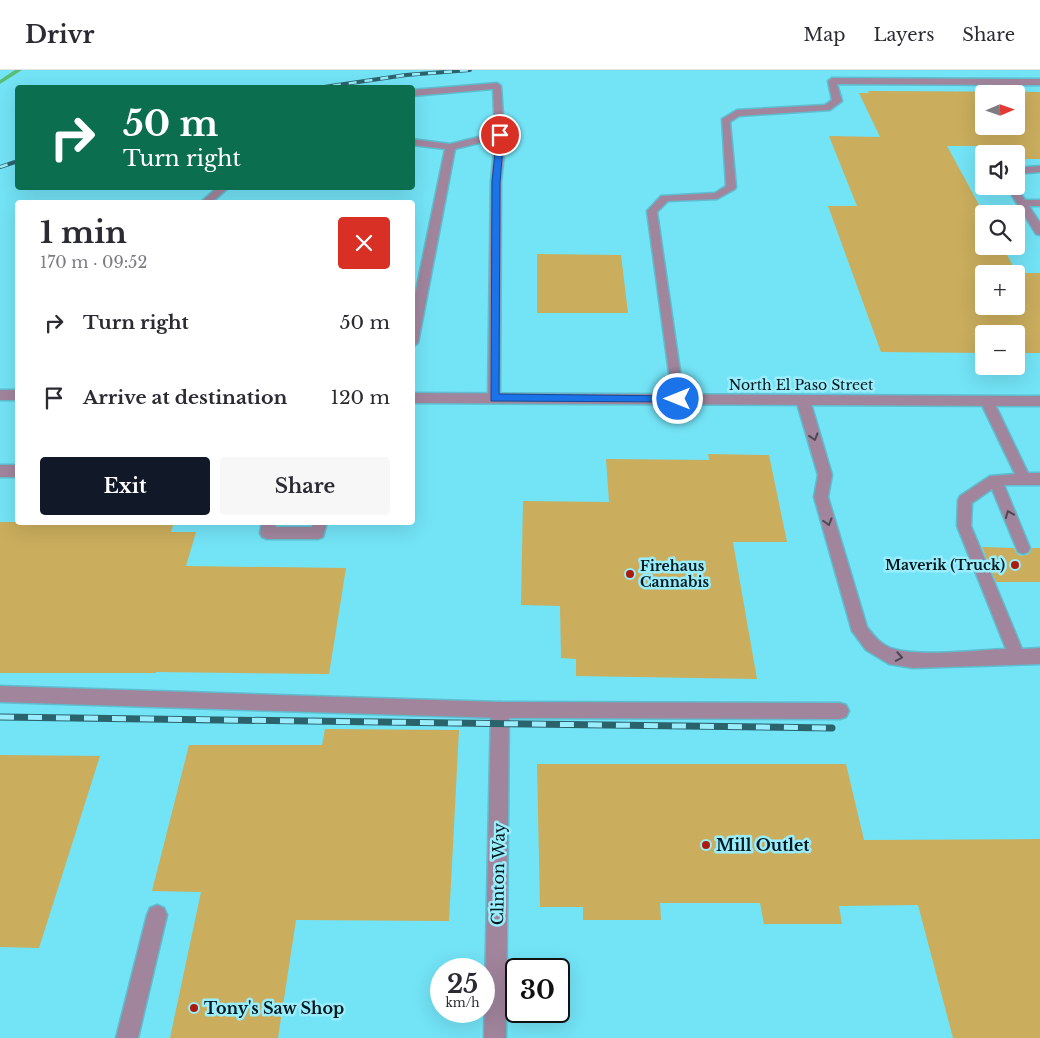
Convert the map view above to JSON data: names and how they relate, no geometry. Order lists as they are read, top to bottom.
{
  "streets": {
    "street": ["North El Paso Street", "Clinton Way"]
  },
  "places": [
    "Maverik (Truck)",
    "Firehaus Cannabis",
    "Mill Outlet",
    "Tony's Saw Shop"
  ],
  "north": "right",
  "page": {
    "header": "Drivr",
    "nav": ["Map", "Layers", "Share"],
    "map_buttons": ["+", "−"],
    "turn": ["50 m", "Turn right"],
    "heading": ["1 min", "170 m · 09:52"],
    "list": [
      {
        "name": "Turn right",
        "value": "50 m"
      },
      {
        "name": "Arrive at destination",
        "value": "120 m"
      }
    ],
    "buttons": ["Exit", "Share"],
    "speed": "25 km/h",
    "limit": "30"
  }
}
